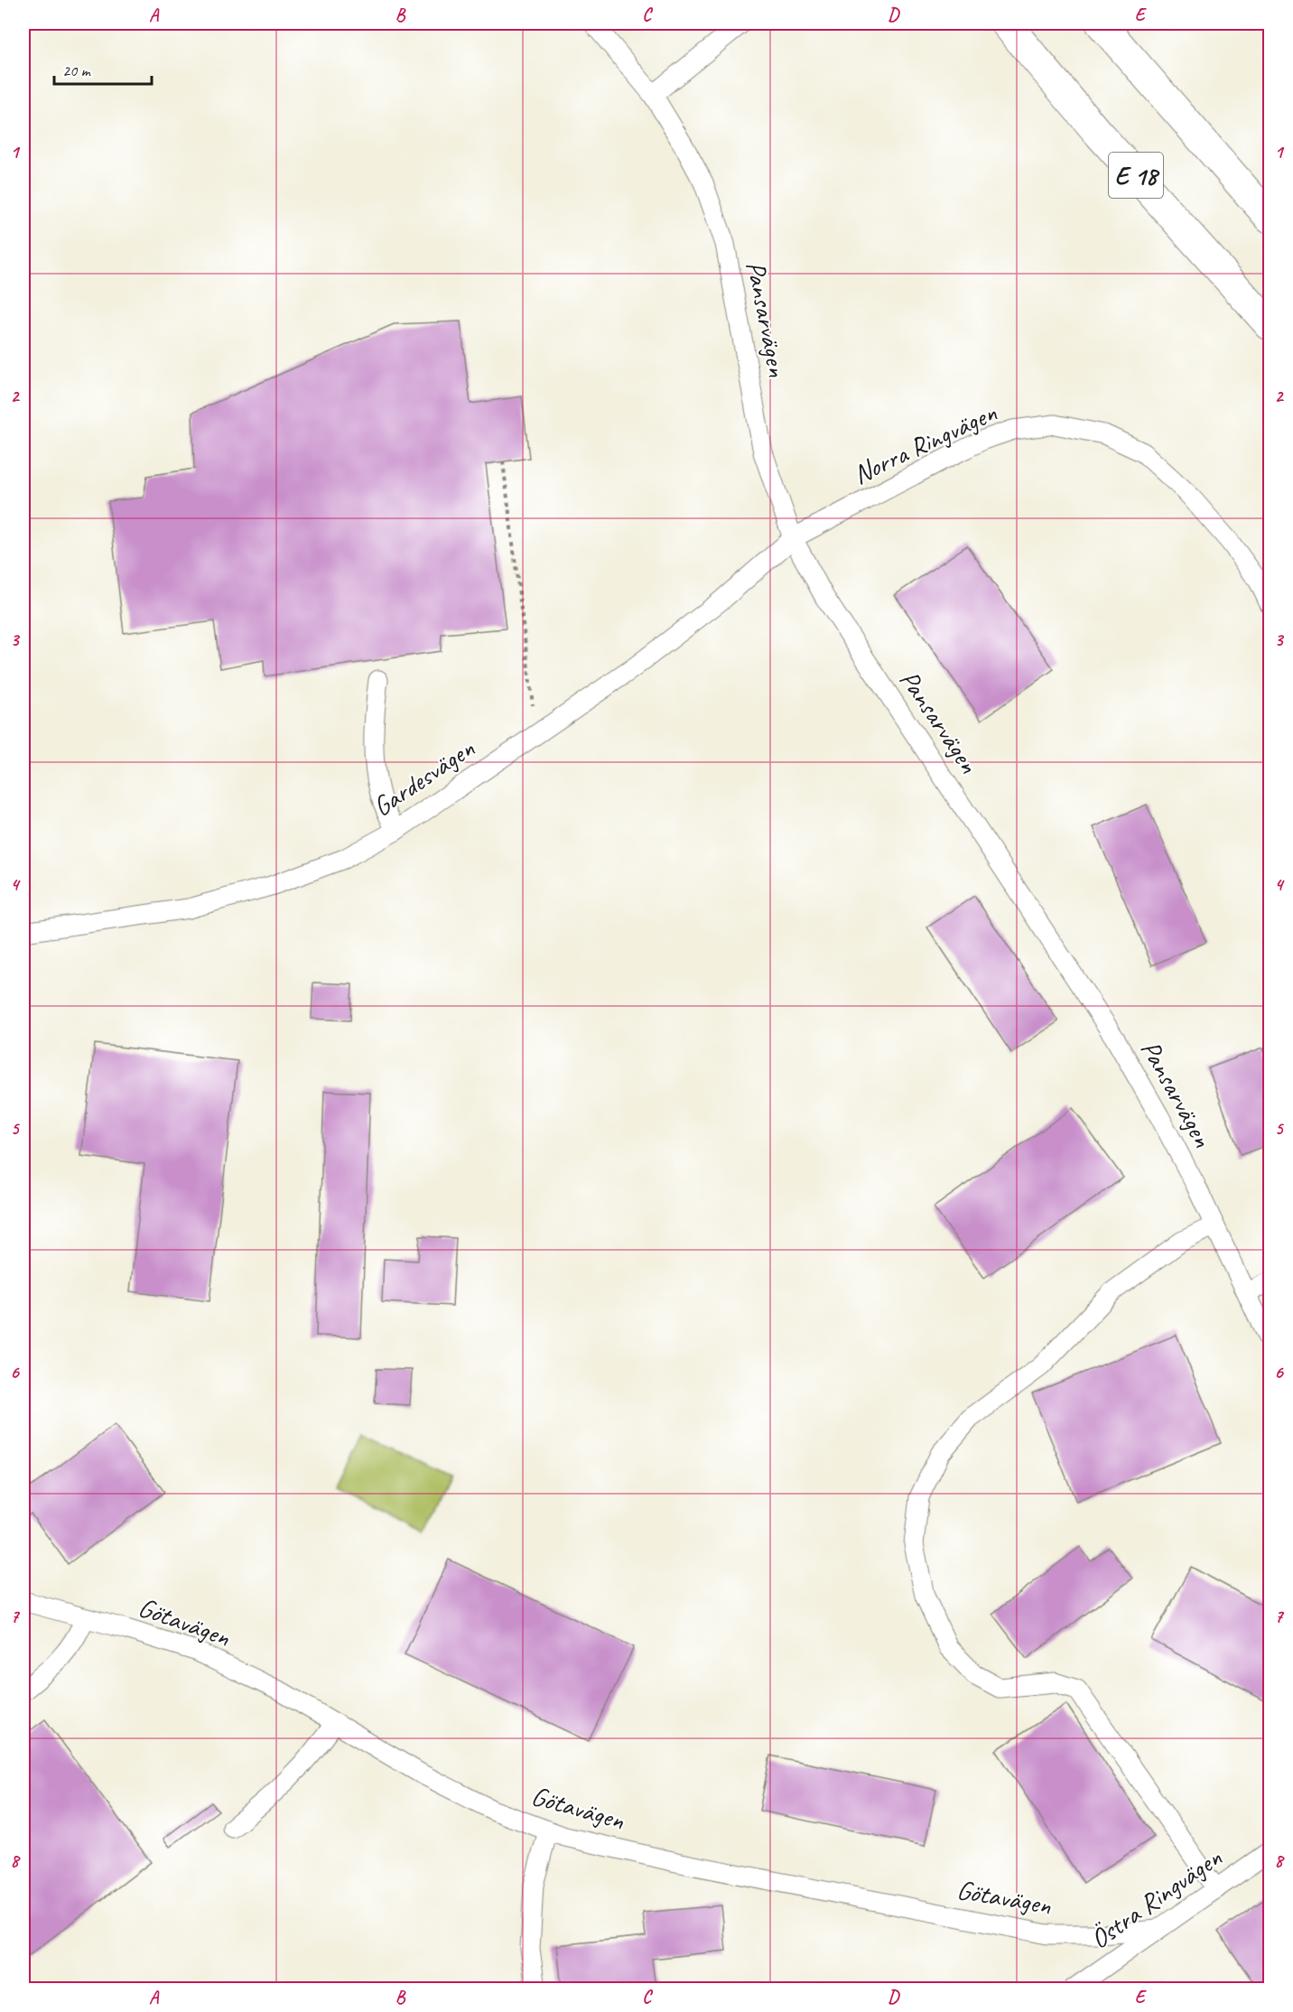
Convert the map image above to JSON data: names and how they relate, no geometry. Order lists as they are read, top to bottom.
{
  "streets": {
    "highway": ["E 18"],
    "lane": [
      "Pansarvägen",
      "Norra Ringvägen",
      "Gardesvägen",
      "Götavägen",
      "Östra Ringvägen"
    ]
  },
  "crossings": [
    ["Pansarvägen", "Norra Ringvägen"],
    ["Pansarvägen", "Gardesvägen"],
    ["Norra Ringvägen", "Gardesvägen"],
    ["Götavägen", "Östra Ringvägen"]
  ],
  "scale_bar": "20 m",
  "grid": {
    "columns": [
      "A",
      "B",
      "C",
      "D",
      "E"
    ],
    "rows": [
      "1",
      "2",
      "3",
      "4",
      "5",
      "6",
      "7",
      "8"
    ]
  }
}
